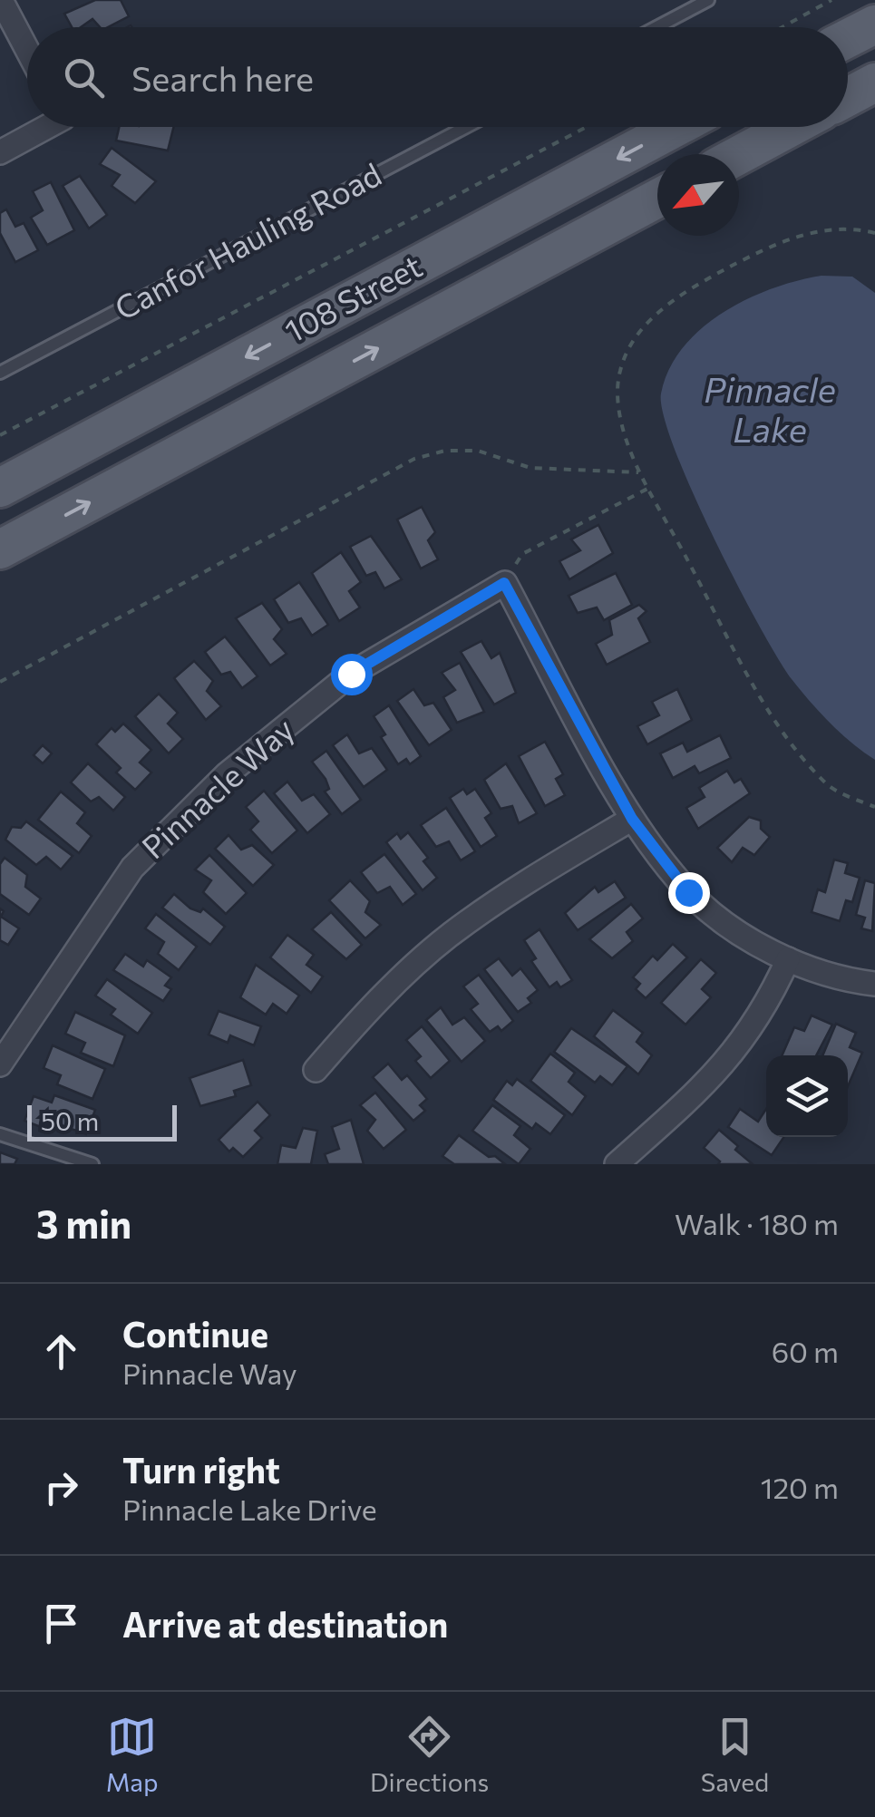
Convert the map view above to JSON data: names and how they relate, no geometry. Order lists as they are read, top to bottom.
{
  "streets": {
    "main road": ["108 Street"],
    "street": ["Pinnacle Way"],
    "lane": ["Canfor Hauling Road"]
  },
  "water": ["Pinnacle Lake"],
  "scale_bar": "50 m",
  "north": "bottom left",
  "page": {
    "search": "Search here",
    "scale": "50 m",
    "heading": ["3 min", "Walk · 180 m"],
    "list": [
      ["Continue", "Pinnacle Way", "60 m"],
      ["Turn right", "Pinnacle Lake Drive", "120 m"],
      "Arrive at destination"
    ],
    "nav": ["Map", "Directions", "Saved"]
  }
}
